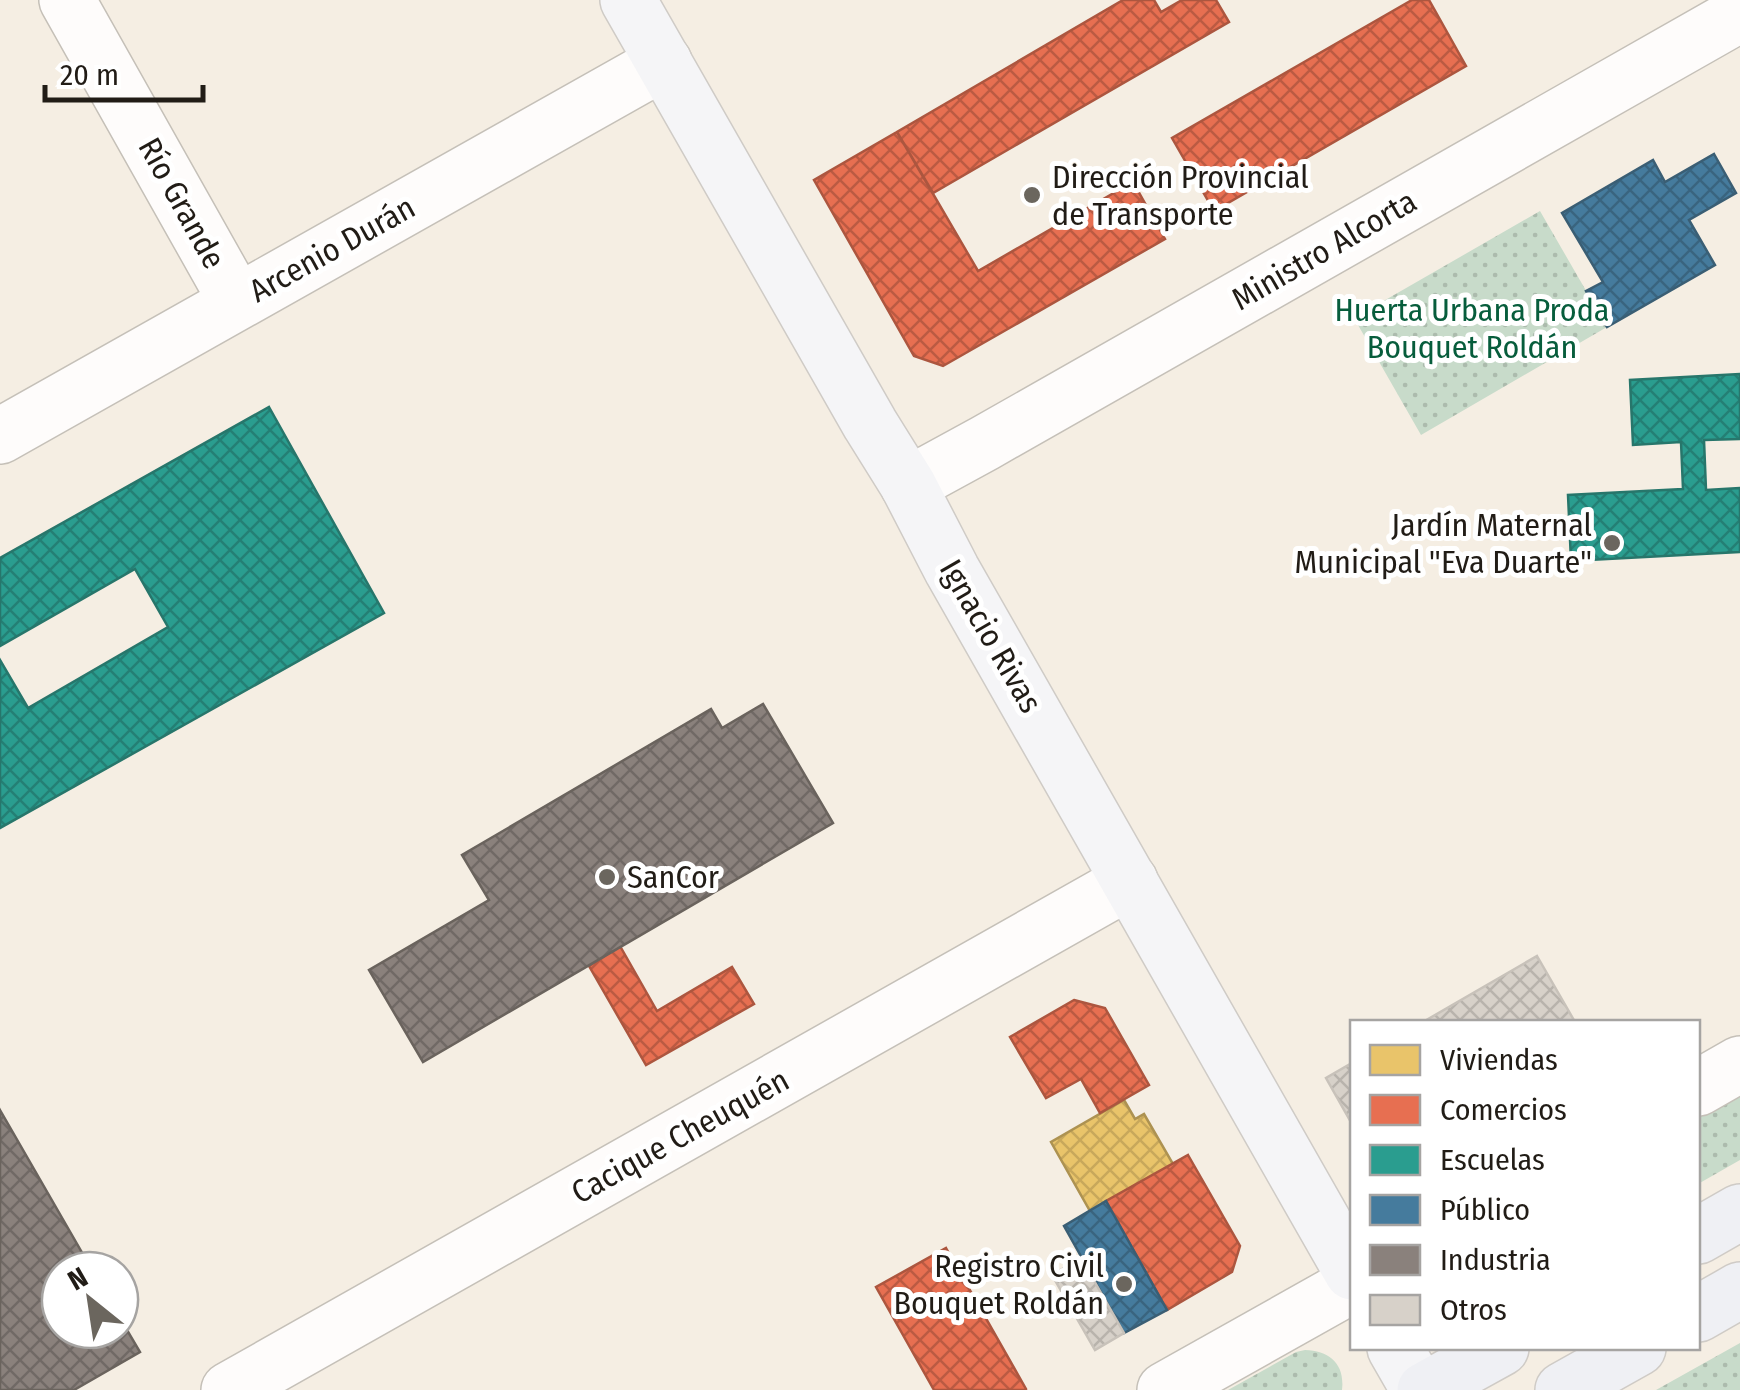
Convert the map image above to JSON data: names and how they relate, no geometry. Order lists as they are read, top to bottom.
{
  "streets": {
    "main road": ["Ignacio Rivas"],
    "street": [
      "Río Grande",
      "Arcenio Durán",
      "Ministro Alcorta",
      "Cacique Cheuquén"
    ]
  },
  "crossings": [
    ["Río Grande", "Arcenio Durán"],
    ["Arcenio Durán", "Ignacio Rivas"],
    ["Ministro Alcorta", "Ignacio Rivas"],
    ["Ignacio Rivas", "Cacique Cheuquén"]
  ],
  "parks": ["Huerta Urbana Proda Bouquet Roldán"],
  "places": [
    "Dirección Provincial de Transporte",
    "Jardín Maternal Municipal \"Eva Duarte\"",
    "SanCor",
    "Registro Civil Bouquet Roldán"
  ],
  "legend": [
    "Viviendas",
    "Comercios",
    "Escuelas",
    "Público",
    "Industria",
    "Otros"
  ],
  "scale_bar": "20 m",
  "north": "top left"
}
